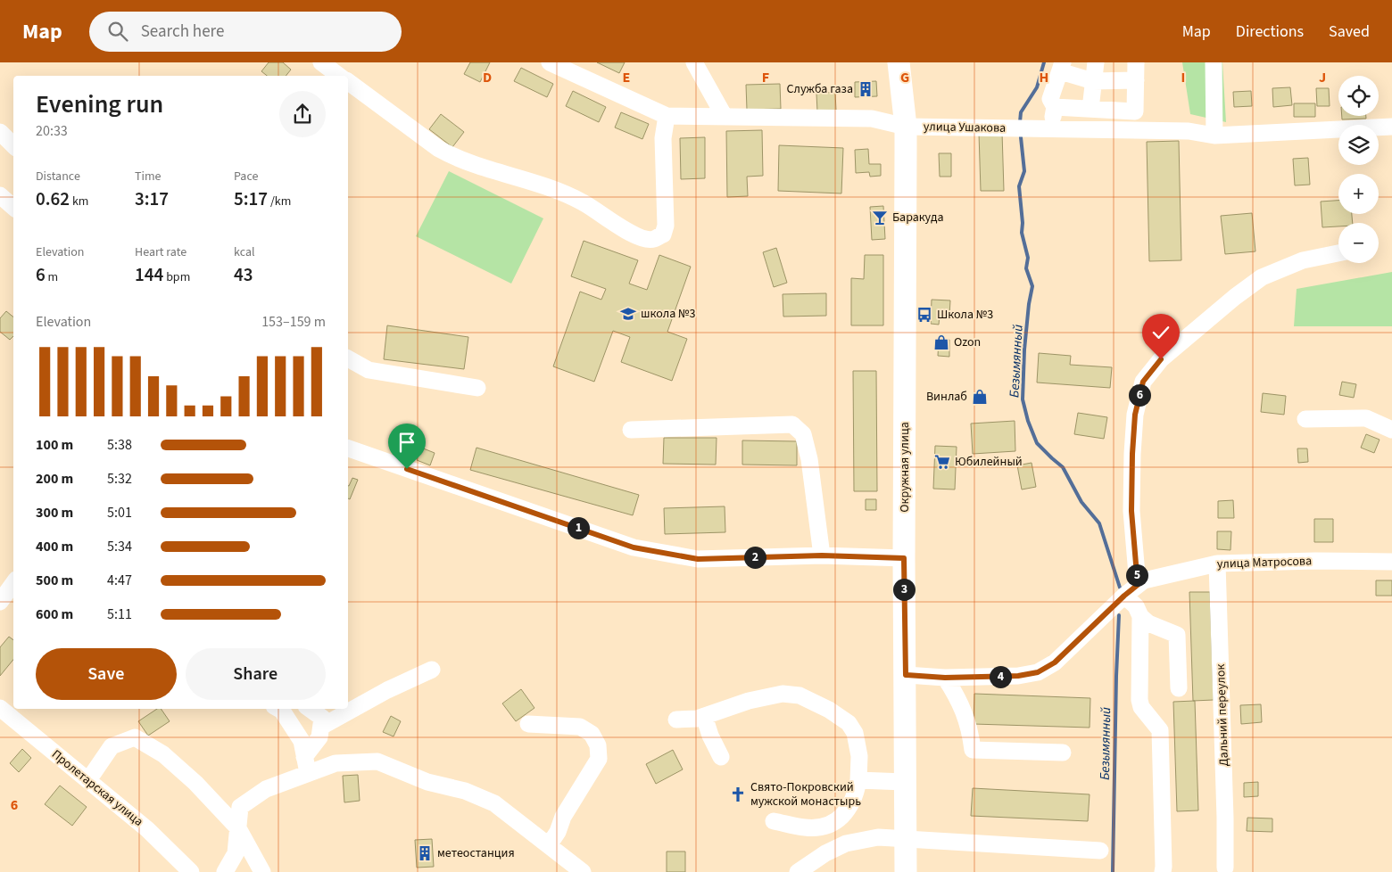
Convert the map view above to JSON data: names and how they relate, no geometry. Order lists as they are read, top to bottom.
{
  "streets": {
    "main road": ["Окружная улица"],
    "street": [
      "улица Ушакова",
      "улица Матросова",
      "Дальний переулок",
      "Пролетарская улица"
    ]
  },
  "crossings": [
    ["улица Ушакова", "Окружная улица"],
    ["Окружная улица", "улица Матросова"],
    ["улица Матросова", "Дальний переулок"]
  ],
  "water": ["Безымянный"],
  "places": {
    "building": ["Служба газа", "метеостанция"],
    "bar": ["Баракуда"],
    "school or university": ["школа №3"],
    "bus stop": ["Школа №3"],
    "shop": ["Ozon", "Винлаб"],
    "supermarket": ["Юбилейный"],
    "church": ["Свято-Покровский мужской монастырь"]
  },
  "page": {
    "header": "Map",
    "search": "Search here",
    "nav": ["Map", "Directions", "Saved"],
    "map_buttons": ["+", "−"],
    "heading": ["Evening run", "20:33"],
    "stats": [
      ["Distance", "0.62 km"],
      ["Time", "3:17"],
      ["Pace", "5:17 /km"],
      ["Elevation", "6 m"],
      ["Heart rate", "144 bpm"],
      ["kcal", "43"]
    ],
    "chart": ["Elevation", "153–159 m"],
    "pins": [
      "6",
      "1",
      "2",
      "5",
      "3",
      "4"
    ],
    "list": [
      {
        "name": "100 m",
        "note": "5:38"
      },
      {
        "name": "200 m",
        "note": "5:32"
      },
      {
        "name": "300 m",
        "note": "5:01"
      },
      {
        "name": "400 m",
        "note": "5:34"
      },
      {
        "name": "500 m",
        "note": "4:47"
      },
      {
        "name": "600 m",
        "note": "5:11"
      }
    ],
    "buttons": ["Save", "Share"]
  },
  "grid": {
    "columns": [
      "D",
      "E",
      "F",
      "G",
      "H",
      "I",
      "J"
    ],
    "rows": ["6"]
  }
}
